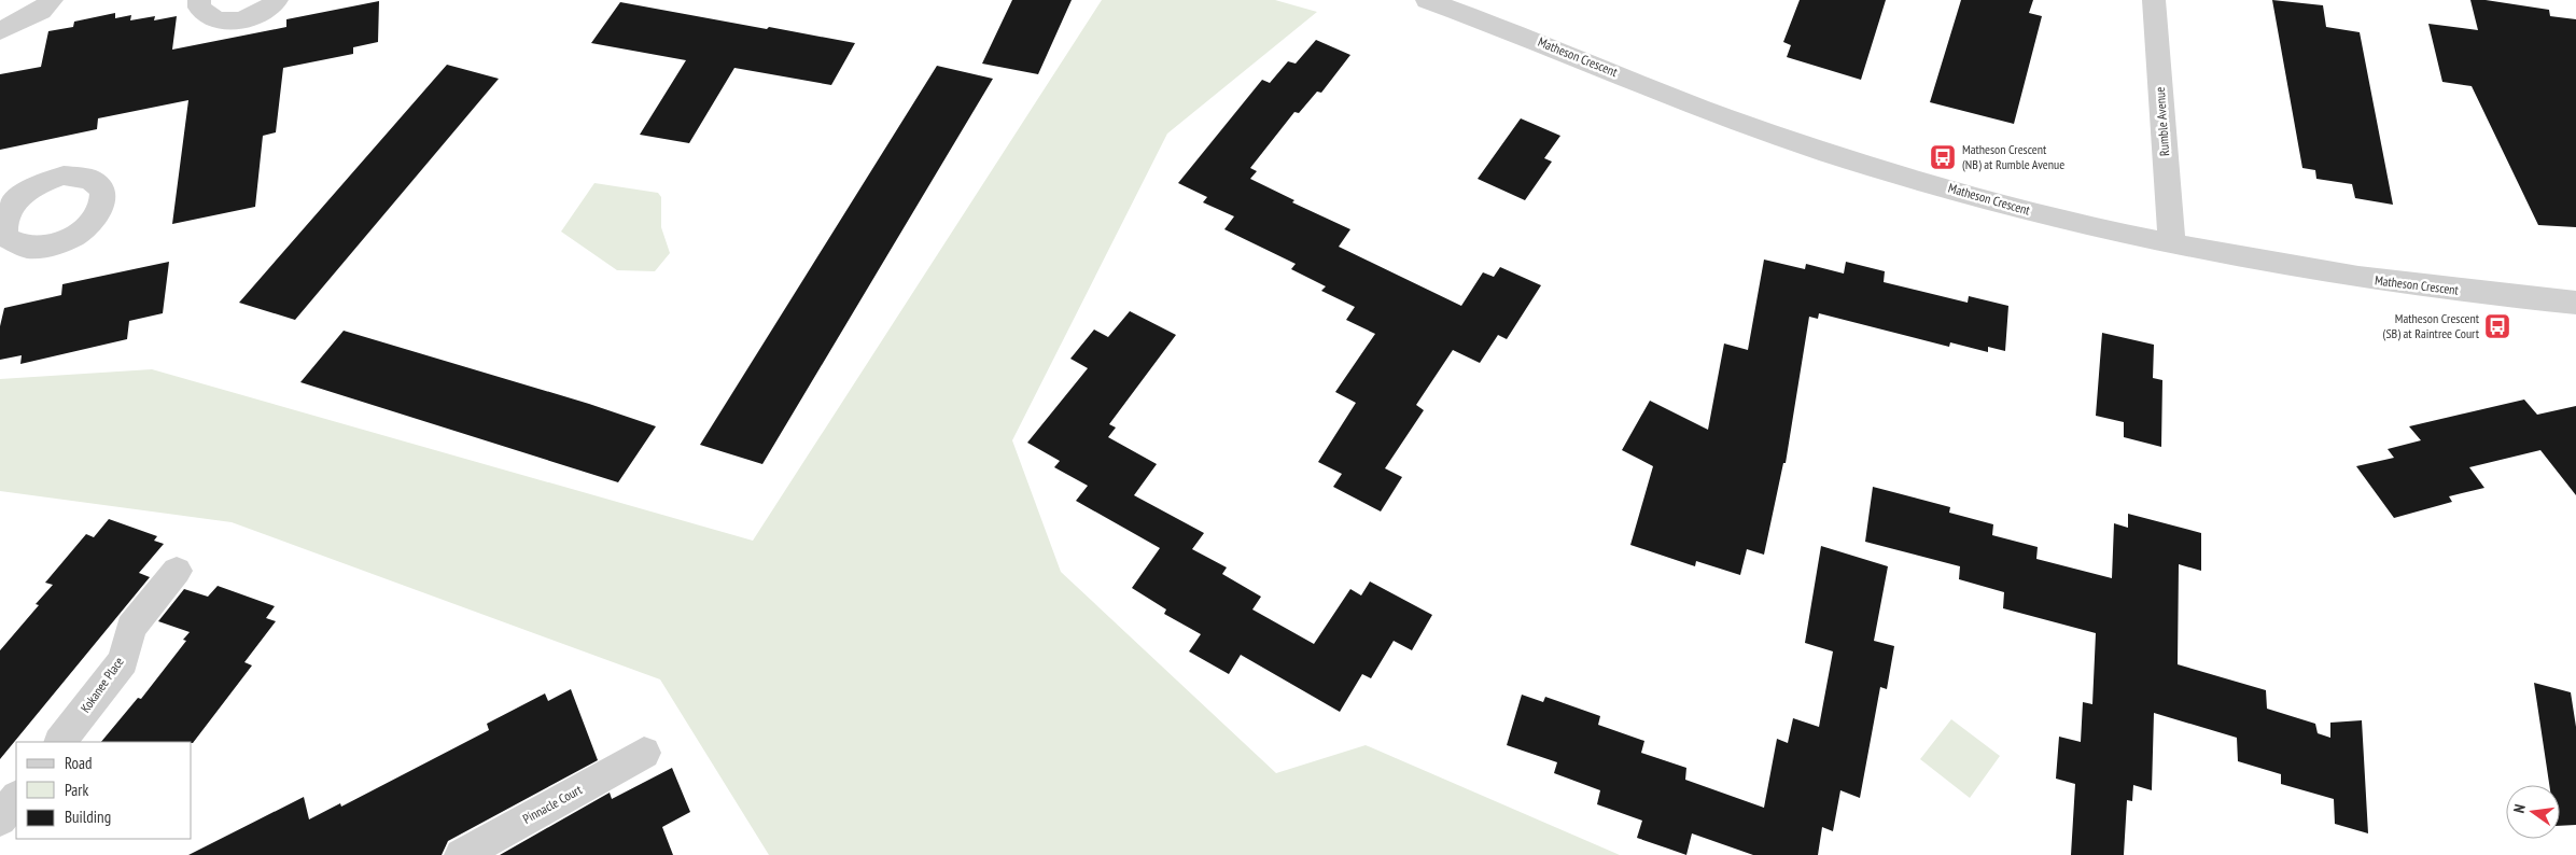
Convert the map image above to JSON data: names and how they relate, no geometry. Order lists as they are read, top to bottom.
{
  "streets": {
    "street": [
      "Matheson Crescent",
      "Rumble Avenue",
      "Kokanee Place",
      "Pinnacle Court"
    ]
  },
  "crossings": [
    ["Matheson Crescent", "Rumble Avenue"]
  ],
  "places": {
    "bus stop": ["Matheson Crescent (NB) at Rumble Avenue", "Matheson Crescent (SB) at Raintree Court"]
  },
  "legend": ["Road", "Park", "Building"],
  "north": "left"
}
